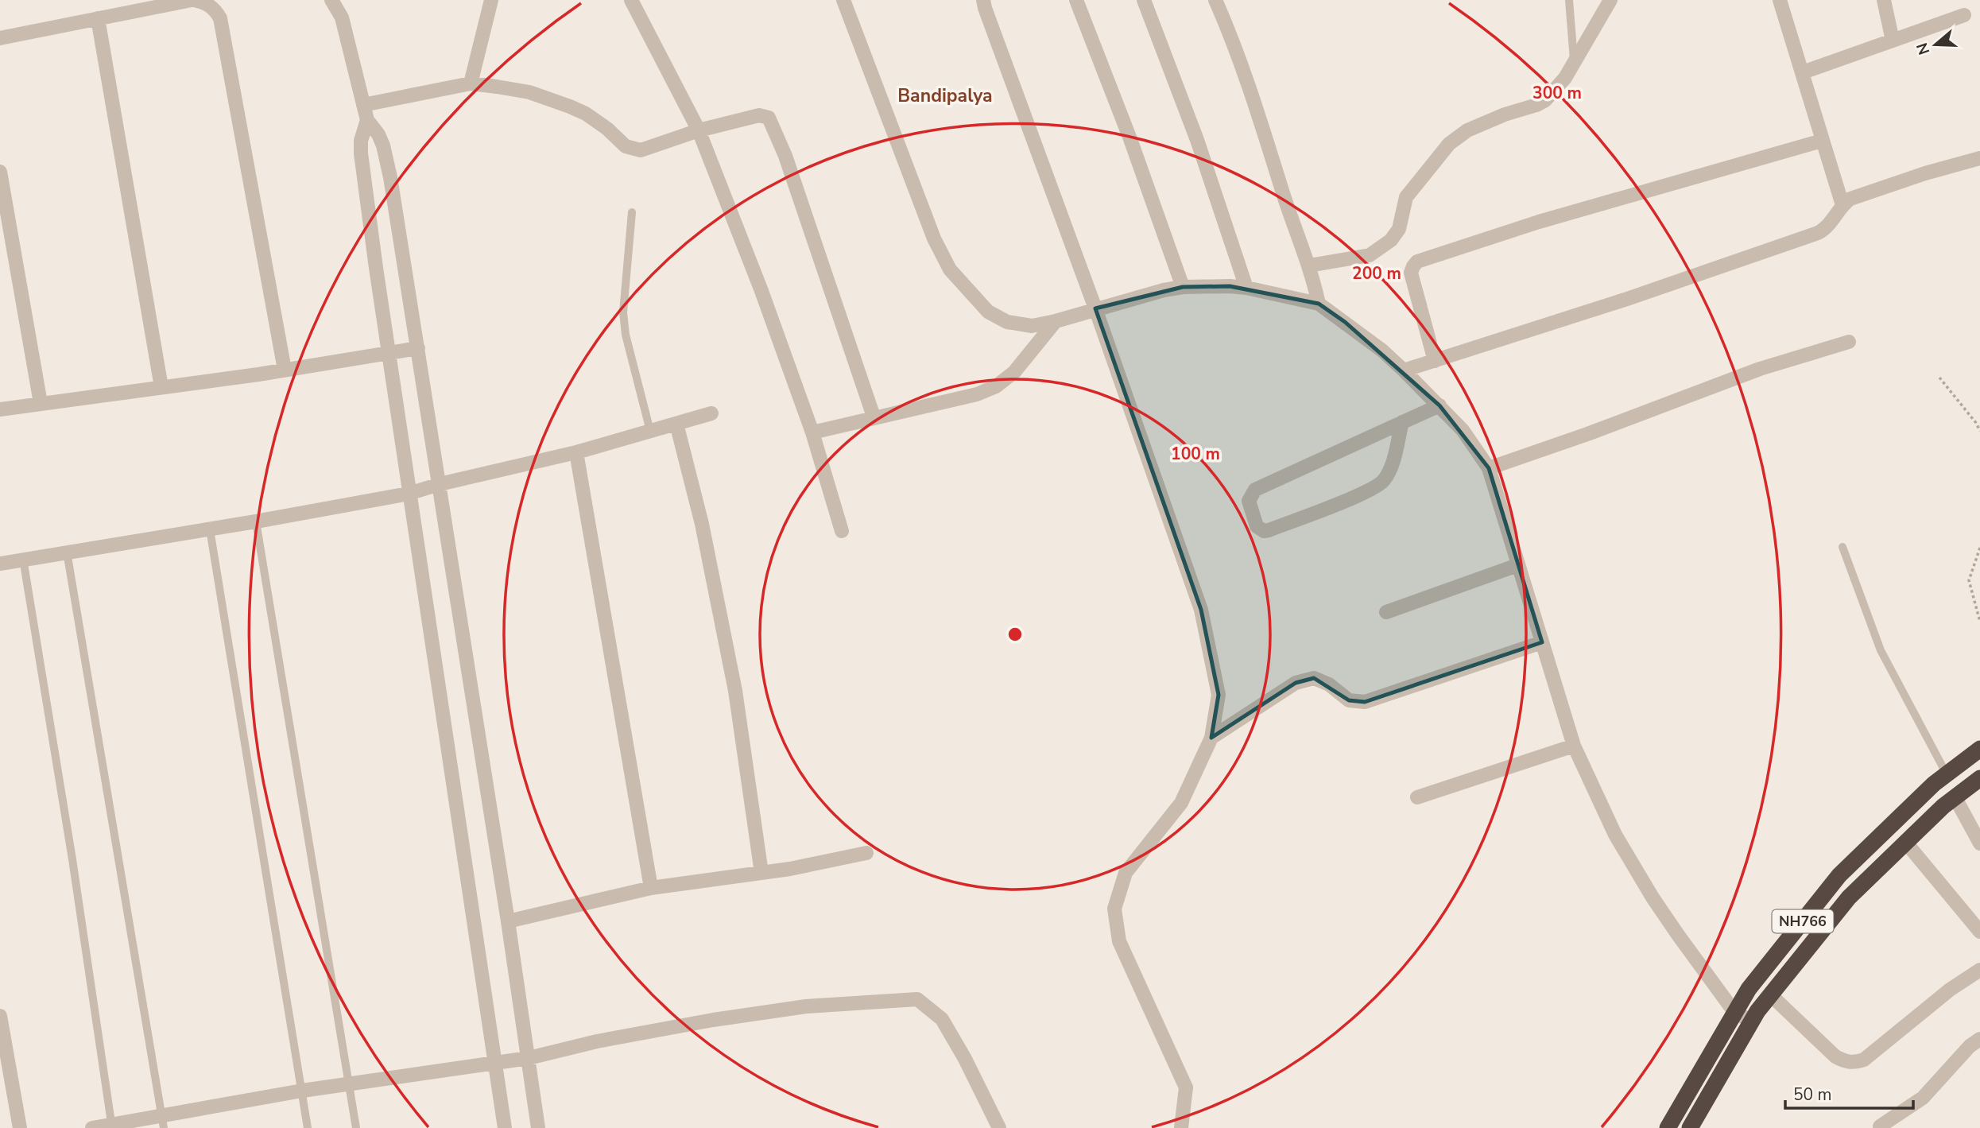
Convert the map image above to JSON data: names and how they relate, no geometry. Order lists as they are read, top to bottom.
{
  "streets": {
    "highway": ["NH766"]
  },
  "districts": ["Bandipalya"],
  "scale_bar": "50 m",
  "north": "left",
  "rings": ["300 m", "200 m", "100 m"]
}
